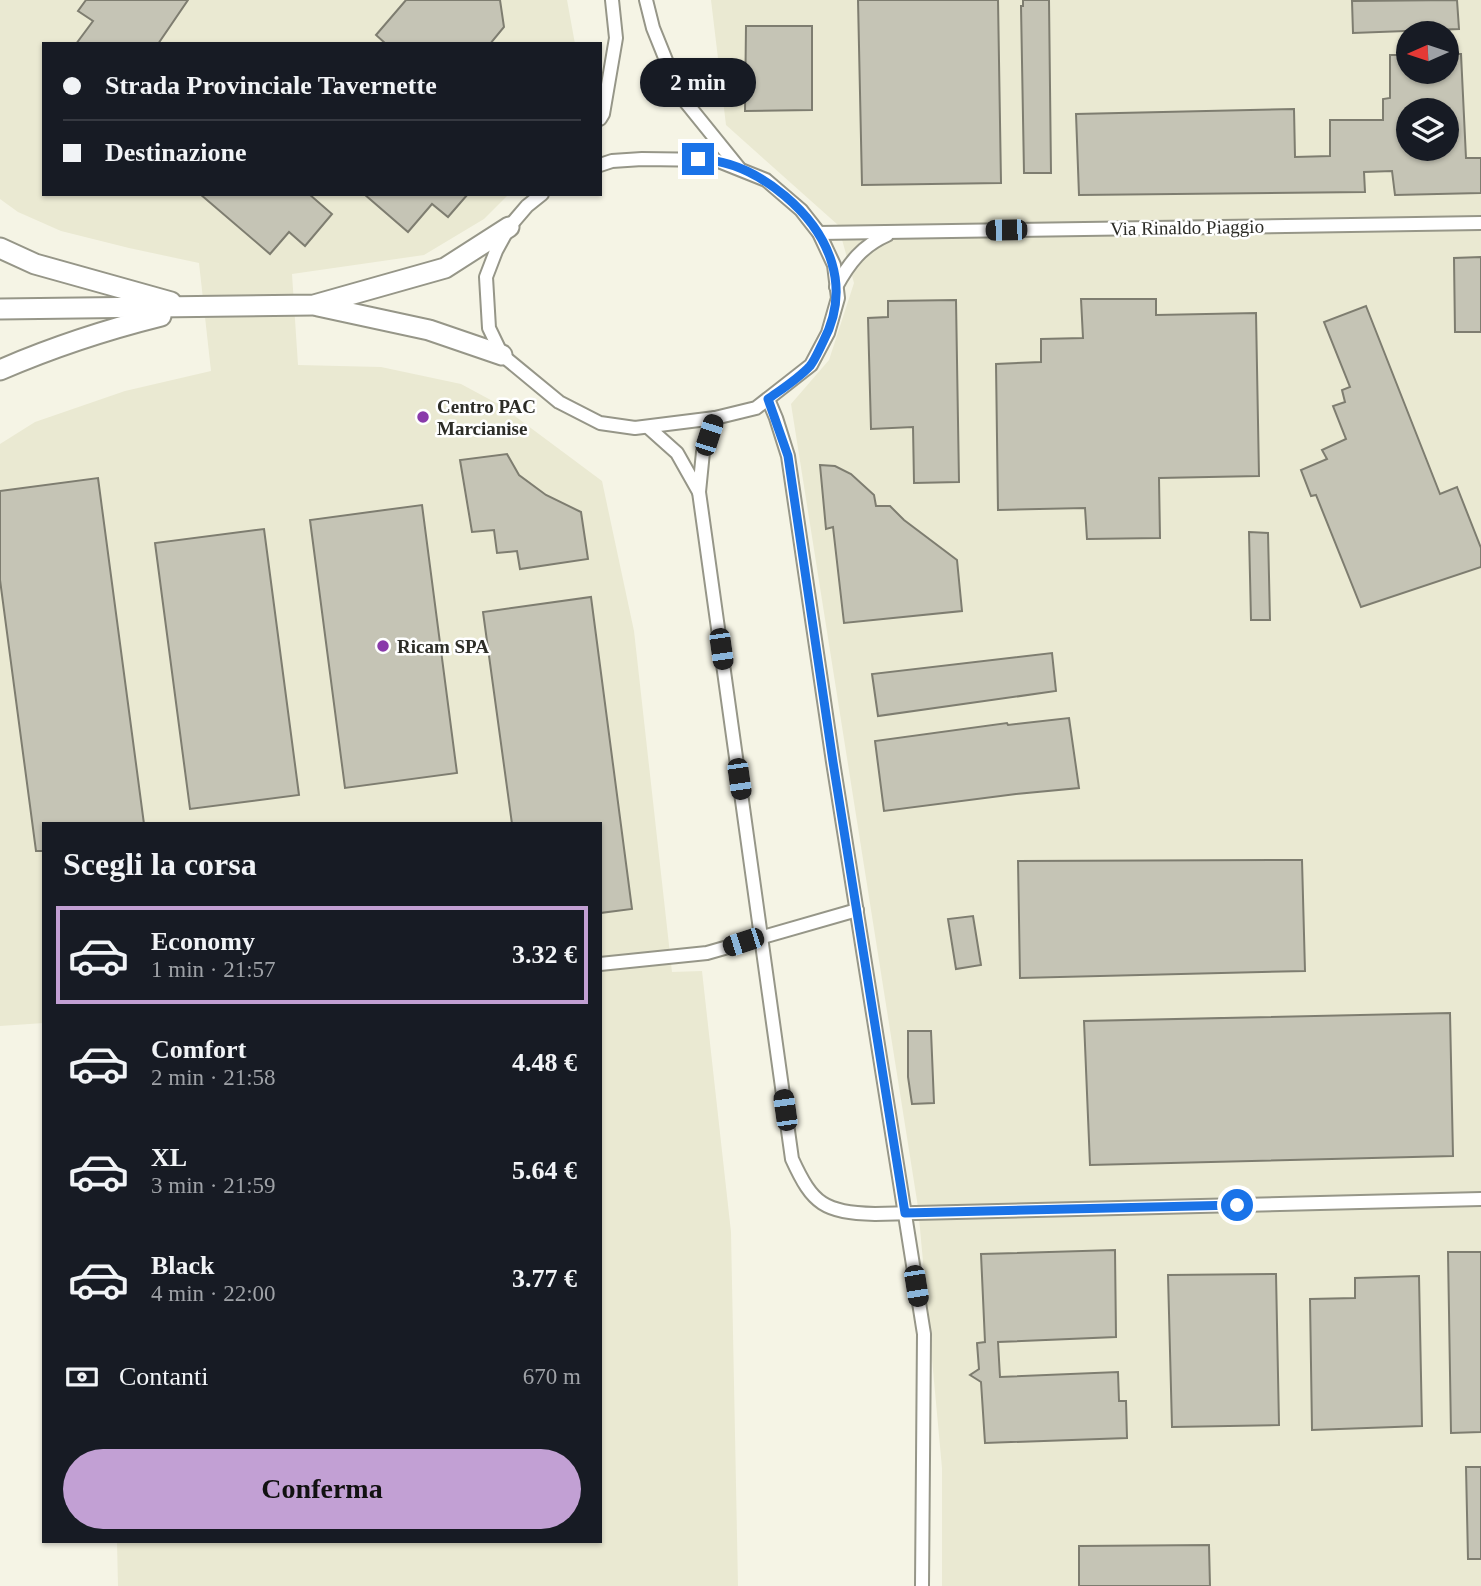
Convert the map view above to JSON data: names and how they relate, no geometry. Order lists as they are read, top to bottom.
{
  "streets": {
    "street": ["Via Rinaldo Piaggio"]
  },
  "places": ["Centro PAC Marcianise", "Ricam SPA"],
  "north": "left",
  "page": {
    "banner": ["Strada Provinciale Tavernette", "Destinazione"],
    "bubble": "2 min",
    "heading": "Scegli la corsa",
    "list": [
      {
        "name": "Economy",
        "note": "1 min · 21:57",
        "value": "3.32 €"
      },
      {
        "name": "Comfort",
        "note": "2 min · 21:58",
        "value": "4.48 €"
      },
      {
        "name": "XL",
        "note": "3 min · 21:59",
        "value": "5.64 €"
      },
      {
        "name": "Black",
        "note": "4 min · 22:00",
        "value": "3.77 €"
      }
    ],
    "pay": ["Contanti", "670 m"],
    "buttons": "Conferma"
  }
}
